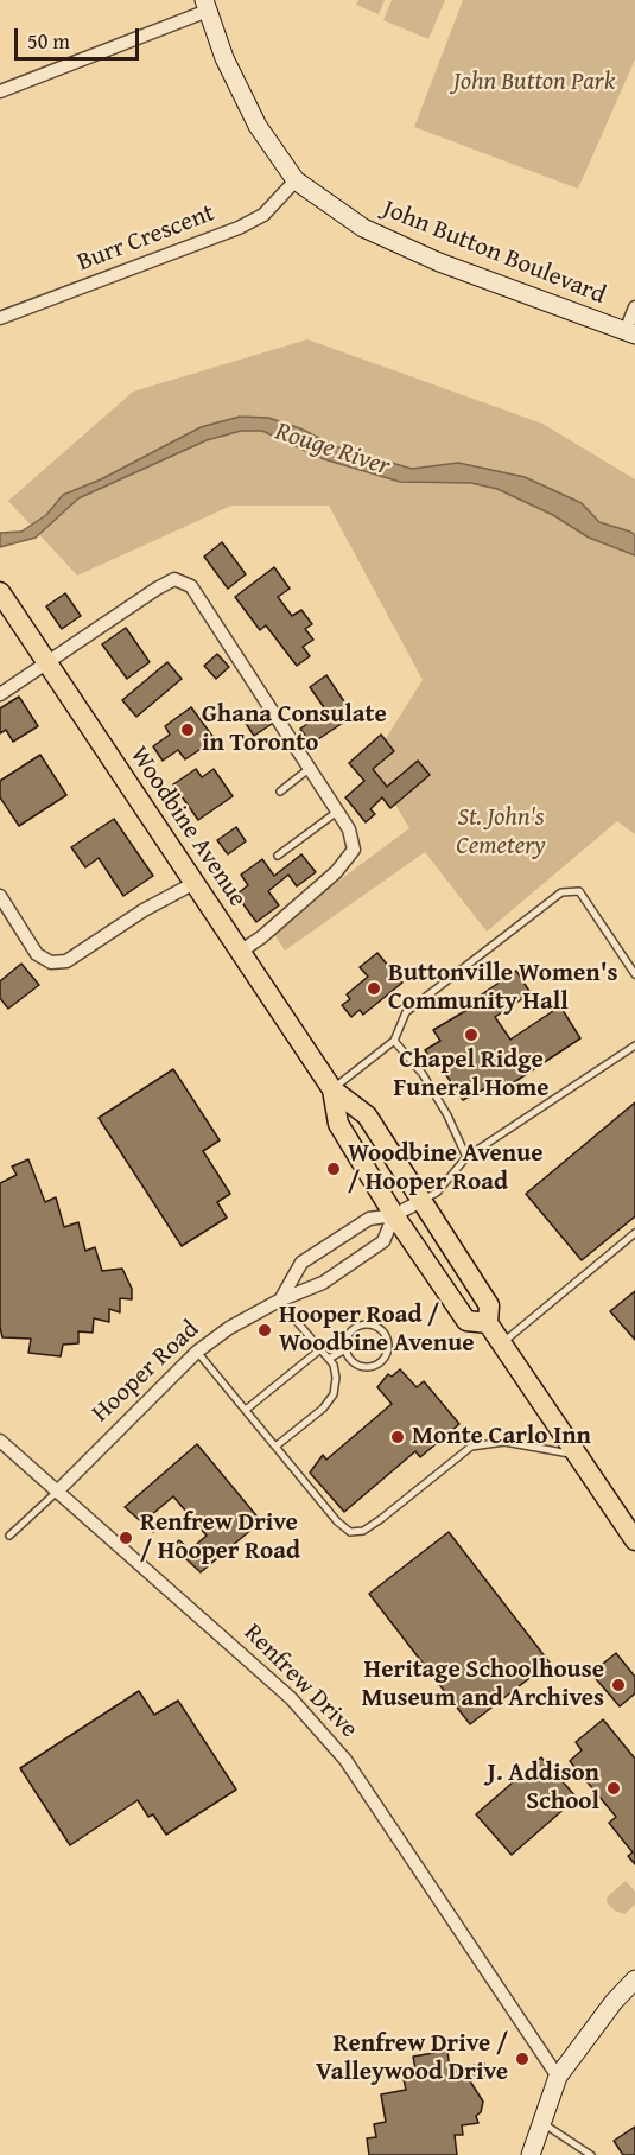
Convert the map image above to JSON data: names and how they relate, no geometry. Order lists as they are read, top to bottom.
{
  "streets": {
    "main road": ["Woodbine Avenue"],
    "street": [
      "Burr Crescent",
      "John Button Boulevard",
      "Hooper Road",
      "Renfrew Drive"
    ]
  },
  "crossings": [
    ["Burr Crescent", "John Button Boulevard"],
    ["Woodbine Avenue", "Hooper Road"],
    ["Hooper Road", "Renfrew Drive"]
  ],
  "water": ["Rouge River"],
  "parks": ["John Button Park", "St. John's Cemetery"],
  "places": [
    "Ghana Consulate in Toronto",
    "Buttonville Women's Community Hall",
    "Chapel Ridge Funeral Home",
    "Woodbine Avenue / Hooper Road",
    "Hooper Road / Woodbine Avenue",
    "Monte Carlo Inn",
    "Renfrew Drive / Hooper Road",
    "Heritage Schoolhouse Museum and Archives",
    "J. Addison School",
    "Renfrew Drive / Valleywood Drive"
  ],
  "scale_bar": "50 m"
}
